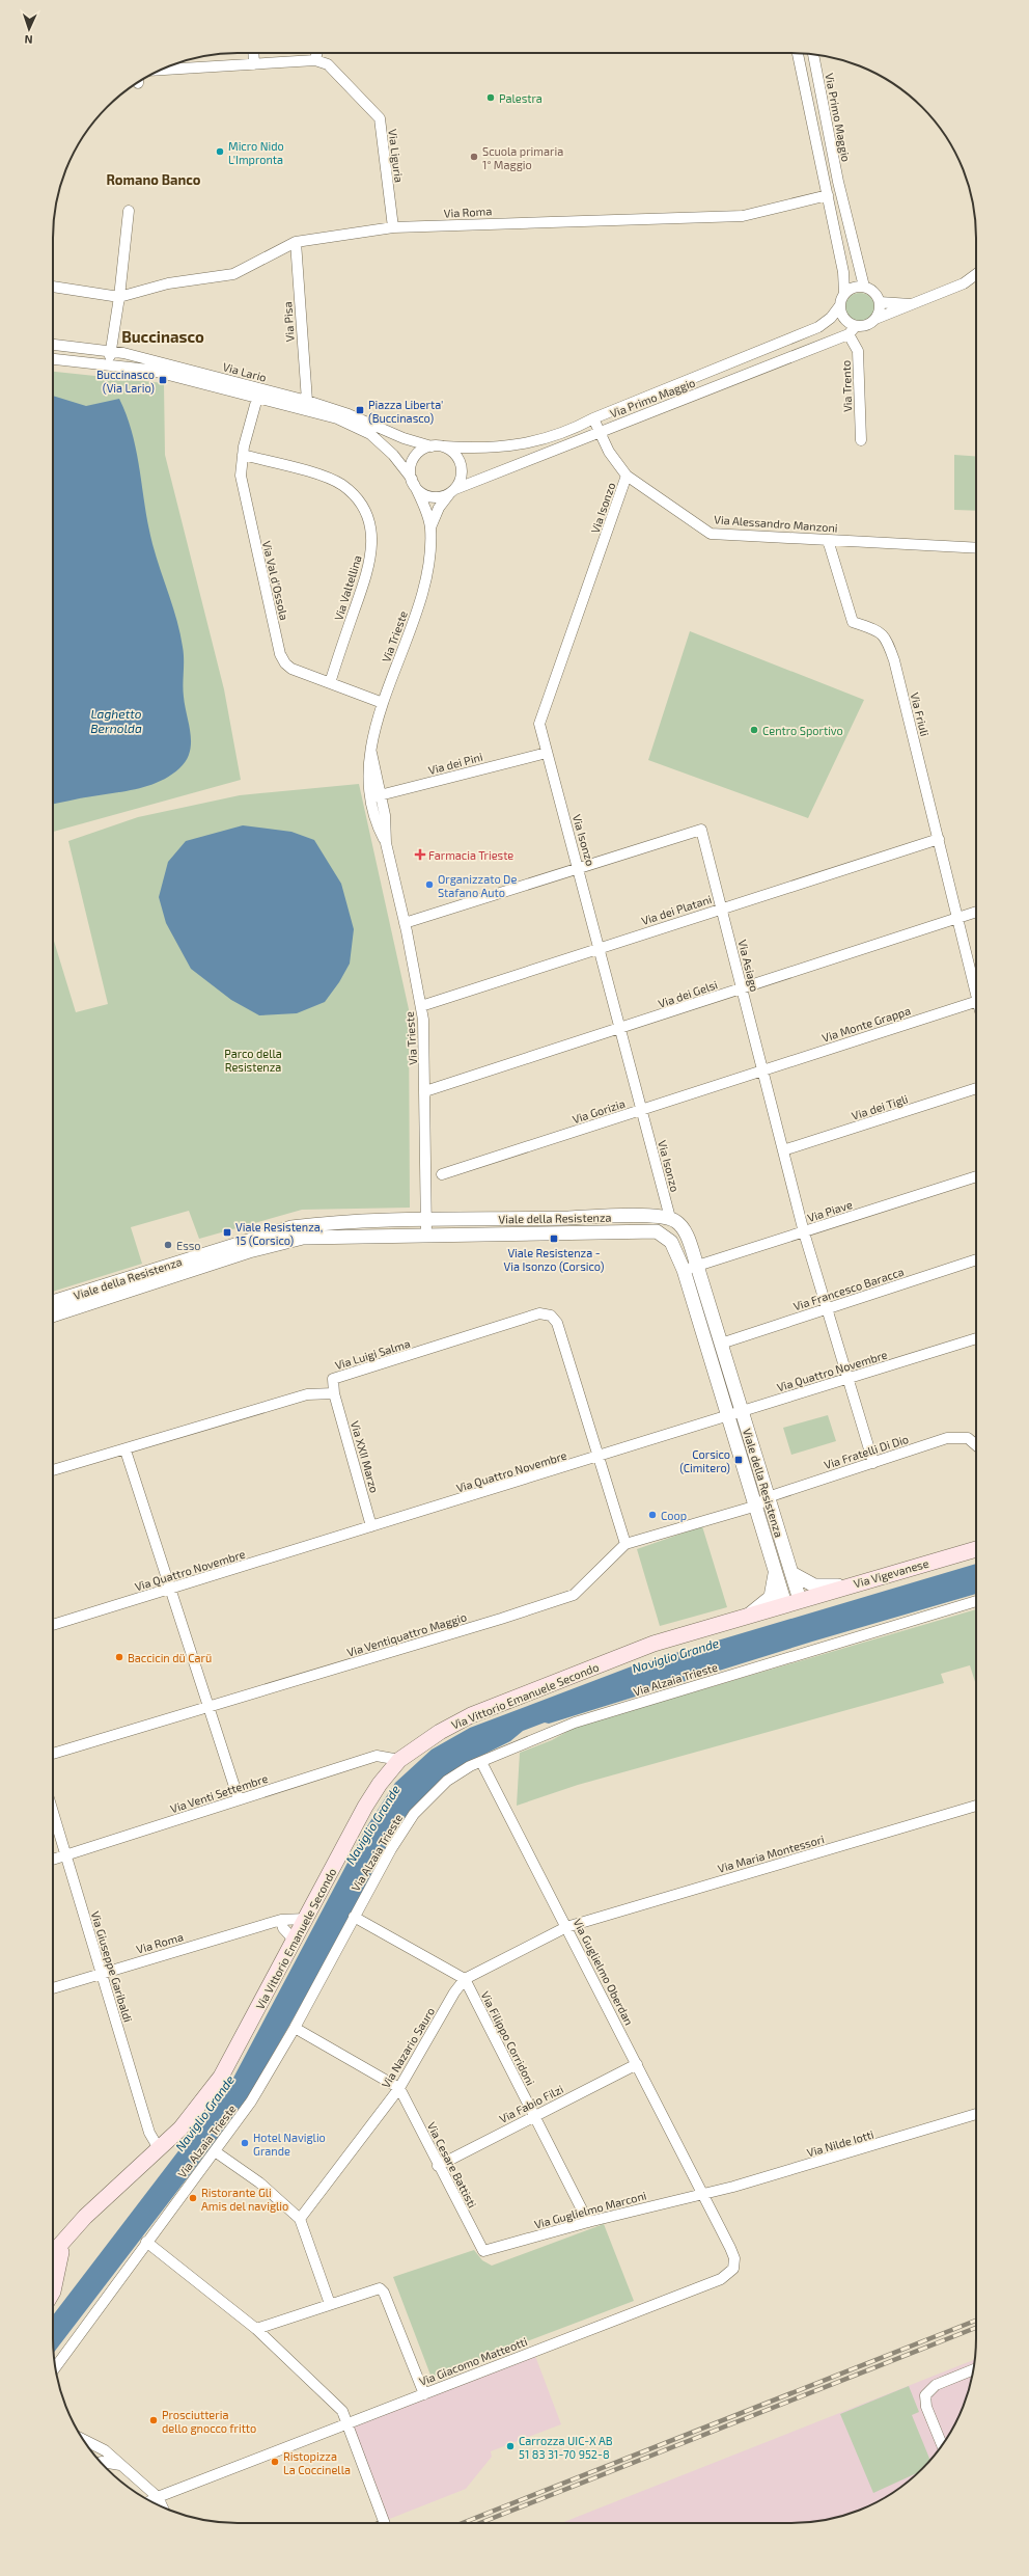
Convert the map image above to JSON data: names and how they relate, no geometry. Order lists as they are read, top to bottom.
{
  "streets": {
    "main road": ["Via Vigevanese", "Via Vittorio Emanuele Secondo"],
    "street": [
      "Via Primo Maggio",
      "Via Liguria",
      "Via Roma",
      "Via Pisa",
      "Via Lario",
      "Via Trento",
      "Via Isonzo",
      "Via Alessandro Manzoni",
      "Via Val d'Ossola",
      "Via Valtellina",
      "Via Trieste",
      "Via Friuli",
      "Via dei Pini",
      "Via dei Platani",
      "Via Asiago",
      "Via dei Gelsi",
      "Via Monte Grappa",
      "Via dei Tigli",
      "Via Gorizia",
      "Via Piave",
      "Viale della Resistenza",
      "Via Francesco Baracca",
      "Via Luigi Salma",
      "Via Quattro Novembre",
      "Via Fratelli Di Dio",
      "Via XXII Marzo",
      "Via Ventiquattro Maggio",
      "Via Alzaia Trieste",
      "Via Venti Settembre",
      "Via Maria Montessori",
      "Via Giuseppe Garibaldi",
      "Via Guglielmo Oberdan",
      "Via Filippo Corridoni",
      "Via Nazario Sauro",
      "Via Fabio Filzi",
      "Via Nilde Iotti",
      "Via Cesare Battisti",
      "Via Guglielmo Marconi",
      "Via Giacomo Matteotti"
    ]
  },
  "crossings": [
    ["Via Primo Maggio", "Via Lario"],
    ["Via Primo Maggio", "Via Trento"],
    ["Via Primo Maggio", "Via Alessandro Manzoni"],
    ["Via Primo Maggio", "Via Trieste"],
    ["Via Liguria", "Via Roma"],
    ["Via Roma", "Via Pisa"],
    ["Via Roma", "Via Vittorio Emanuele Secondo"],
    ["Via Roma", "Via Giuseppe Garibaldi"],
    ["Via Pisa", "Via Lario"],
    ["Via Lario", "Via Val d'Ossola"],
    ["Via Lario", "Via Trieste"],
    ["Via Isonzo", "Via Alessandro Manzoni"],
    ["Via Isonzo", "Via dei Pini"],
    ["Via Isonzo", "Via dei Platani"],
    ["Via Isonzo", "Via Asiago"],
    ["Via Isonzo", "Via dei Gelsi"],
    ["Via Isonzo", "Via Gorizia"],
    ["Via Isonzo", "Viale della Resistenza"],
    ["Via Alessandro Manzoni", "Via Friuli"],
    ["Via Val d'Ossola", "Via Valtellina"],
    ["Via Val d'Ossola", "Via Trieste"],
    ["Via Trieste", "Via dei Pini"],
    ["Via Trieste", "Via dei Platani"],
    ["Via Trieste", "Via dei Gelsi"],
    ["Via Trieste", "Viale della Resistenza"],
    ["Via Friuli", "Via dei Platani"],
    ["Via Friuli", "Via dei Gelsi"],
    ["Via dei Platani", "Via Asiago"],
    ["Via Asiago", "Via dei Gelsi"],
    ["Via Asiago", "Via Monte Grappa"],
    ["Via Asiago", "Via dei Tigli"],
    ["Via Asiago", "Via Gorizia"],
    ["Via Asiago", "Via Piave"],
    ["Via Asiago", "Via Francesco Baracca"],
    ["Via Asiago", "Via Quattro Novembre"],
    ["Via Asiago", "Via Fratelli Di Dio"],
    ["Via Monte Grappa", "Via Gorizia"],
    ["Via Piave", "Viale della Resistenza"],
    ["Viale della Resistenza", "Via Francesco Baracca"],
    ["Viale della Resistenza", "Via Quattro Novembre"],
    ["Viale della Resistenza", "Via Fratelli Di Dio"],
    ["Viale della Resistenza", "Via Vigevanese"],
    ["Viale della Resistenza", "Via Ventiquattro Maggio"],
    ["Viale della Resistenza", "Via Vittorio Emanuele Secondo"],
    ["Via Luigi Salma", "Via Quattro Novembre"],
    ["Via Luigi Salma", "Via XXII Marzo"],
    ["Via Luigi Salma", "Via Ventiquattro Maggio"],
    ["Via Quattro Novembre", "Via XXII Marzo"],
    ["Via Fratelli Di Dio", "Via Ventiquattro Maggio"],
    ["Via Vigevanese", "Via Vittorio Emanuele Secondo"],
    ["Via Alzaia Trieste", "Via Guglielmo Oberdan"],
    ["Via Vittorio Emanuele Secondo", "Via Venti Settembre"],
    ["Via Vittorio Emanuele Secondo", "Via Giuseppe Garibaldi"],
    ["Via Venti Settembre", "Via Giuseppe Garibaldi"],
    ["Via Maria Montessori", "Via Guglielmo Oberdan"],
    ["Via Maria Montessori", "Via Nazario Sauro"],
    ["Via Guglielmo Oberdan", "Via Nazario Sauro"],
    ["Via Guglielmo Oberdan", "Via Fabio Filzi"],
    ["Via Guglielmo Oberdan", "Via Nilde Iotti"],
    ["Via Guglielmo Oberdan", "Via Guglielmo Marconi"],
    ["Via Guglielmo Oberdan", "Via Giacomo Matteotti"],
    ["Via Filippo Corridoni", "Via Nazario Sauro"],
    ["Via Filippo Corridoni", "Via Fabio Filzi"],
    ["Via Filippo Corridoni", "Via Guglielmo Marconi"],
    ["Via Nazario Sauro", "Via Cesare Battisti"],
    ["Via Fabio Filzi", "Via Cesare Battisti"],
    ["Via Nilde Iotti", "Via Guglielmo Marconi"],
    ["Via Nilde Iotti", "Via Giacomo Matteotti"],
    ["Via Cesare Battisti", "Via Guglielmo Marconi"],
    ["Via Guglielmo Marconi", "Via Giacomo Matteotti"]
  ],
  "districts": ["Romano Banco", "Buccinasco"],
  "water": ["Laghetto Bernolda", "Naviglio Grande"],
  "parks": ["Parco della Resistenza"],
  "places": {
    "other": [
      "Palestra",
      "Micro Nido L'Impronta",
      "Scuola primaria 1° Maggio",
      "Centro Sportivo",
      "Organizzato De Stafano Auto",
      "Esso",
      "Coop",
      "Baccicin dü Carü",
      "Hotel Naviglio Grande",
      "Ristorante Gli Amis del naviglio",
      "Prosciutteria dello gnocco fritto",
      "Carrozza UIC-X AB 51 83 31-70 952-8",
      "Ristopizza La Coccinella"
    ],
    "transit": [
      "Buccinasco (Via Lario)",
      "Piazza Liberta' (Buccinasco)",
      "Viale Resistenza, 15 (Corsico)",
      "Viale Resistenza - Via Isonzo (Corsico)",
      "Corsico (Cimitero)"
    ],
    "health": ["Farmacia Trieste"]
  },
  "north": "bottom"
}
